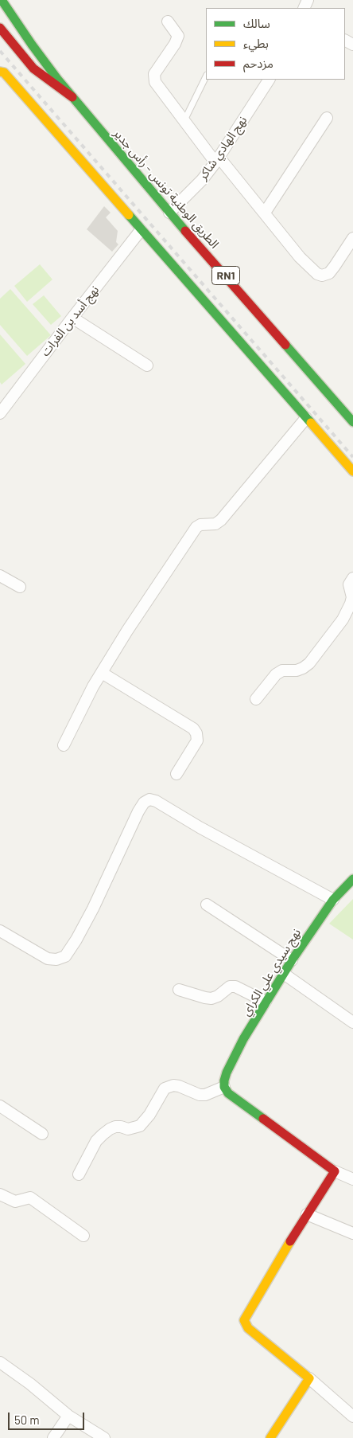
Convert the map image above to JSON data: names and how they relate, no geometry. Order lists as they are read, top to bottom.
{
  "streets": {
    "main road": ["الطريق الوطنية تونس - رأس جدير", "RN1", "نهج سيدي علي الكراي"],
    "street": ["نهج الهادي شاكر", "نهج أسد بن الفرات"]
  },
  "crossings": [
    ["نهج الهادي شاكر", "الطريق الوطنية تونس - رأس جدير"]
  ],
  "legend": ["سالك", "بطيء", "مزدحم"],
  "scale_bar": "50 m"
}
